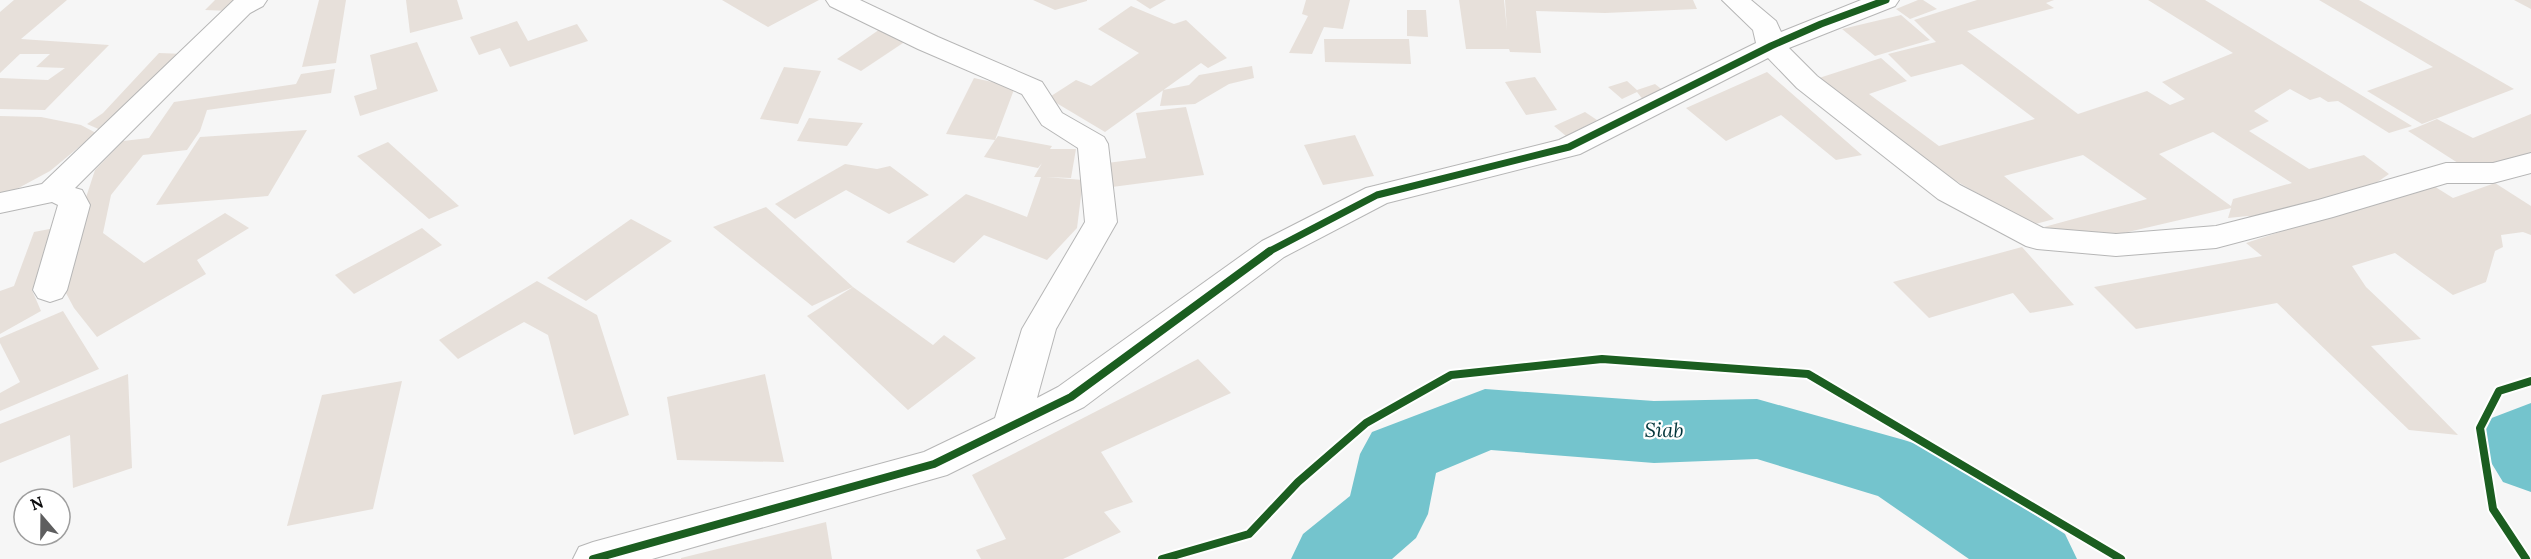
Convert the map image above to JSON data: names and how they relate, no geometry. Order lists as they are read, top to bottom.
{
  "water": ["Siab"],
  "north": "top"
}
